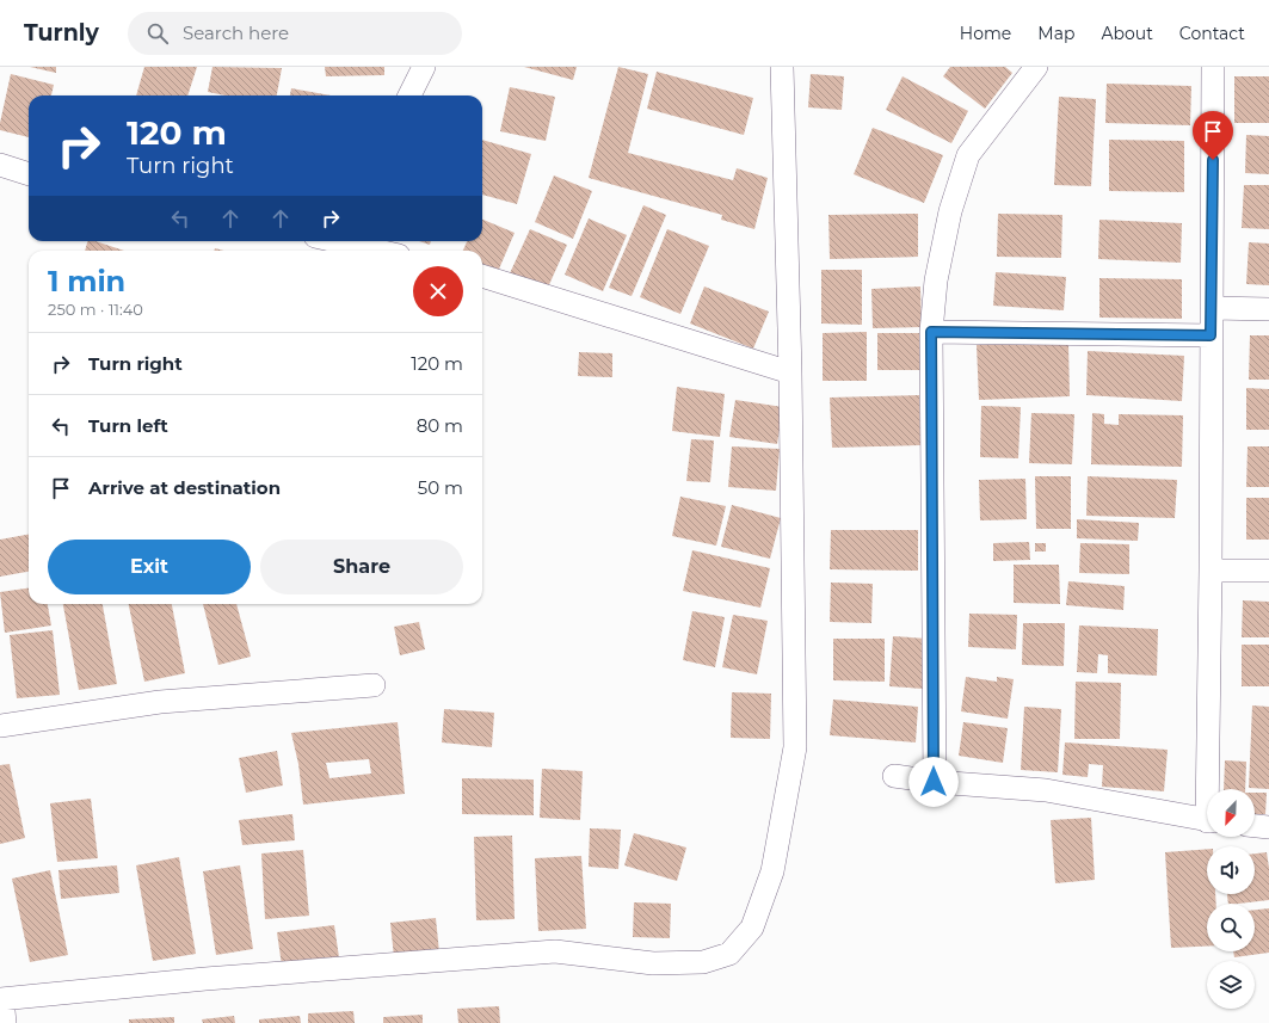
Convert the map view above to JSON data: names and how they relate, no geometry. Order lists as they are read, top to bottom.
{
  "north": "bottom left",
  "page": {
    "header": "Turnly",
    "search": "Search here",
    "nav": [
      "Home",
      "Map",
      "About",
      "Contact"
    ],
    "turn": ["120 m", "Turn right"],
    "heading": ["1 min", "250 m · 11:40"],
    "list": [
      {
        "name": "Turn right",
        "value": "120 m"
      },
      {
        "name": "Turn left",
        "value": "80 m"
      },
      {
        "name": "Arrive at destination",
        "value": "50 m"
      }
    ],
    "buttons": ["Exit", "Share"]
  }
}
